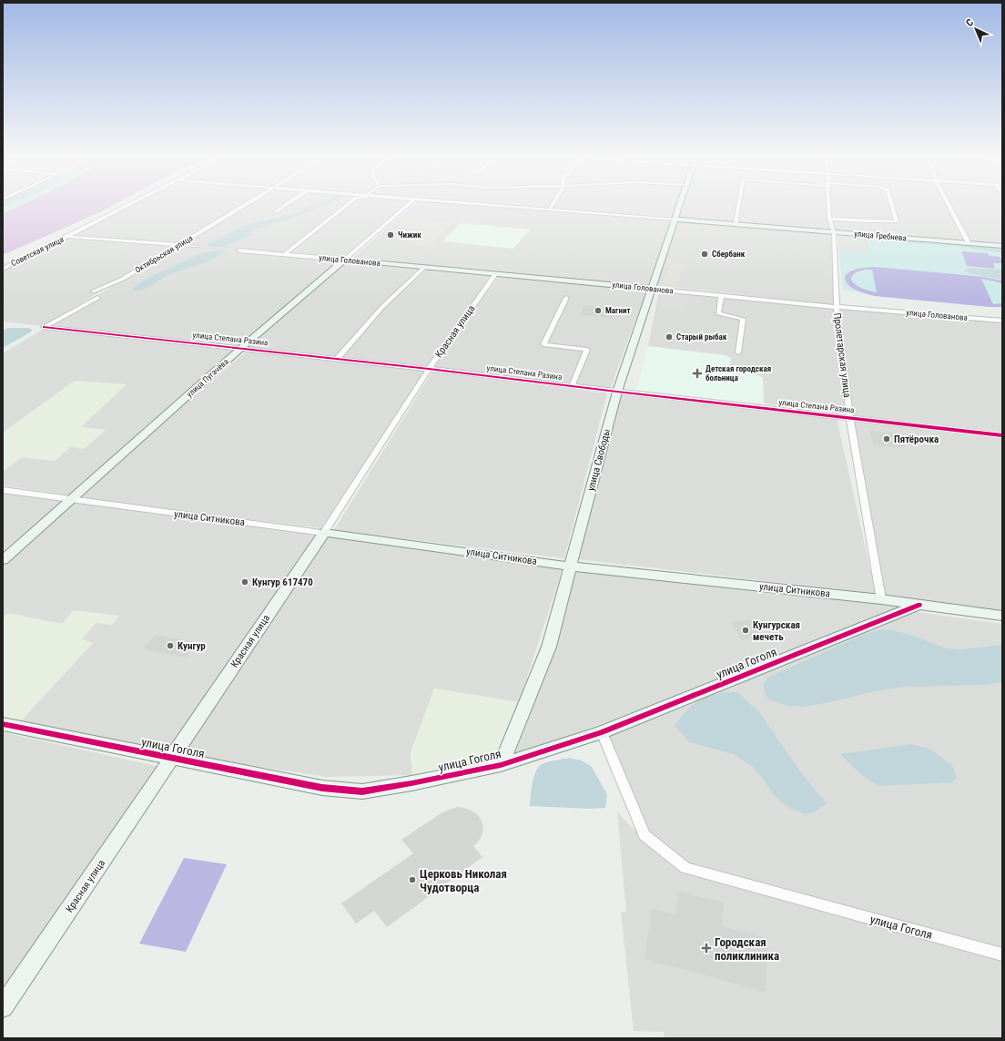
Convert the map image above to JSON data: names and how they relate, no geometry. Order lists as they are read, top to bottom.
{
  "streets": {
    "street": [
      "улица Гребнева",
      "Советская улица",
      "Октябрьская улица",
      "улица Голованова",
      "Красная улица",
      "улица Степана Разина",
      "Пролетарская улица",
      "улица Пугачёва",
      "улица Свободы",
      "улица Ситникова",
      "улица Гоголя"
    ]
  },
  "crossings": [
    ["улица Гребнева", "Пролетарская улица"],
    ["улица Гребнева", "улица Свободы"],
    ["улица Голованова", "Красная улица"],
    ["улица Голованова", "Пролетарская улица"],
    ["улица Голованова", "улица Пугачёва"],
    ["улица Голованова", "улица Свободы"],
    ["Красная улица", "улица Степана Разина"],
    ["Красная улица", "улица Ситникова"],
    ["Красная улица", "улица Гоголя"],
    ["улица Степана Разина", "Пролетарская улица"],
    ["улица Степана Разина", "улица Пугачёва"],
    ["улица Степана Разина", "улица Свободы"],
    ["Пролетарская улица", "улица Ситникова"],
    ["улица Пугачёва", "улица Ситникова"],
    ["улица Свободы", "улица Ситникова"],
    ["улица Свободы", "улица Гоголя"],
    ["улица Ситникова", "улица Гоголя"]
  ],
  "places": {
    "other": [
      "Чижик",
      "Сбербанк",
      "Магнит",
      "Старый рыбак",
      "Пятёрочка",
      "Кунгур 617470",
      "Кунгурская мечеть",
      "Кунгур",
      "Церковь Николая Чудотворца"
    ],
    "health": ["Детская городская больница", "Городская поликлиника"]
  },
  "north": "top left"
}
